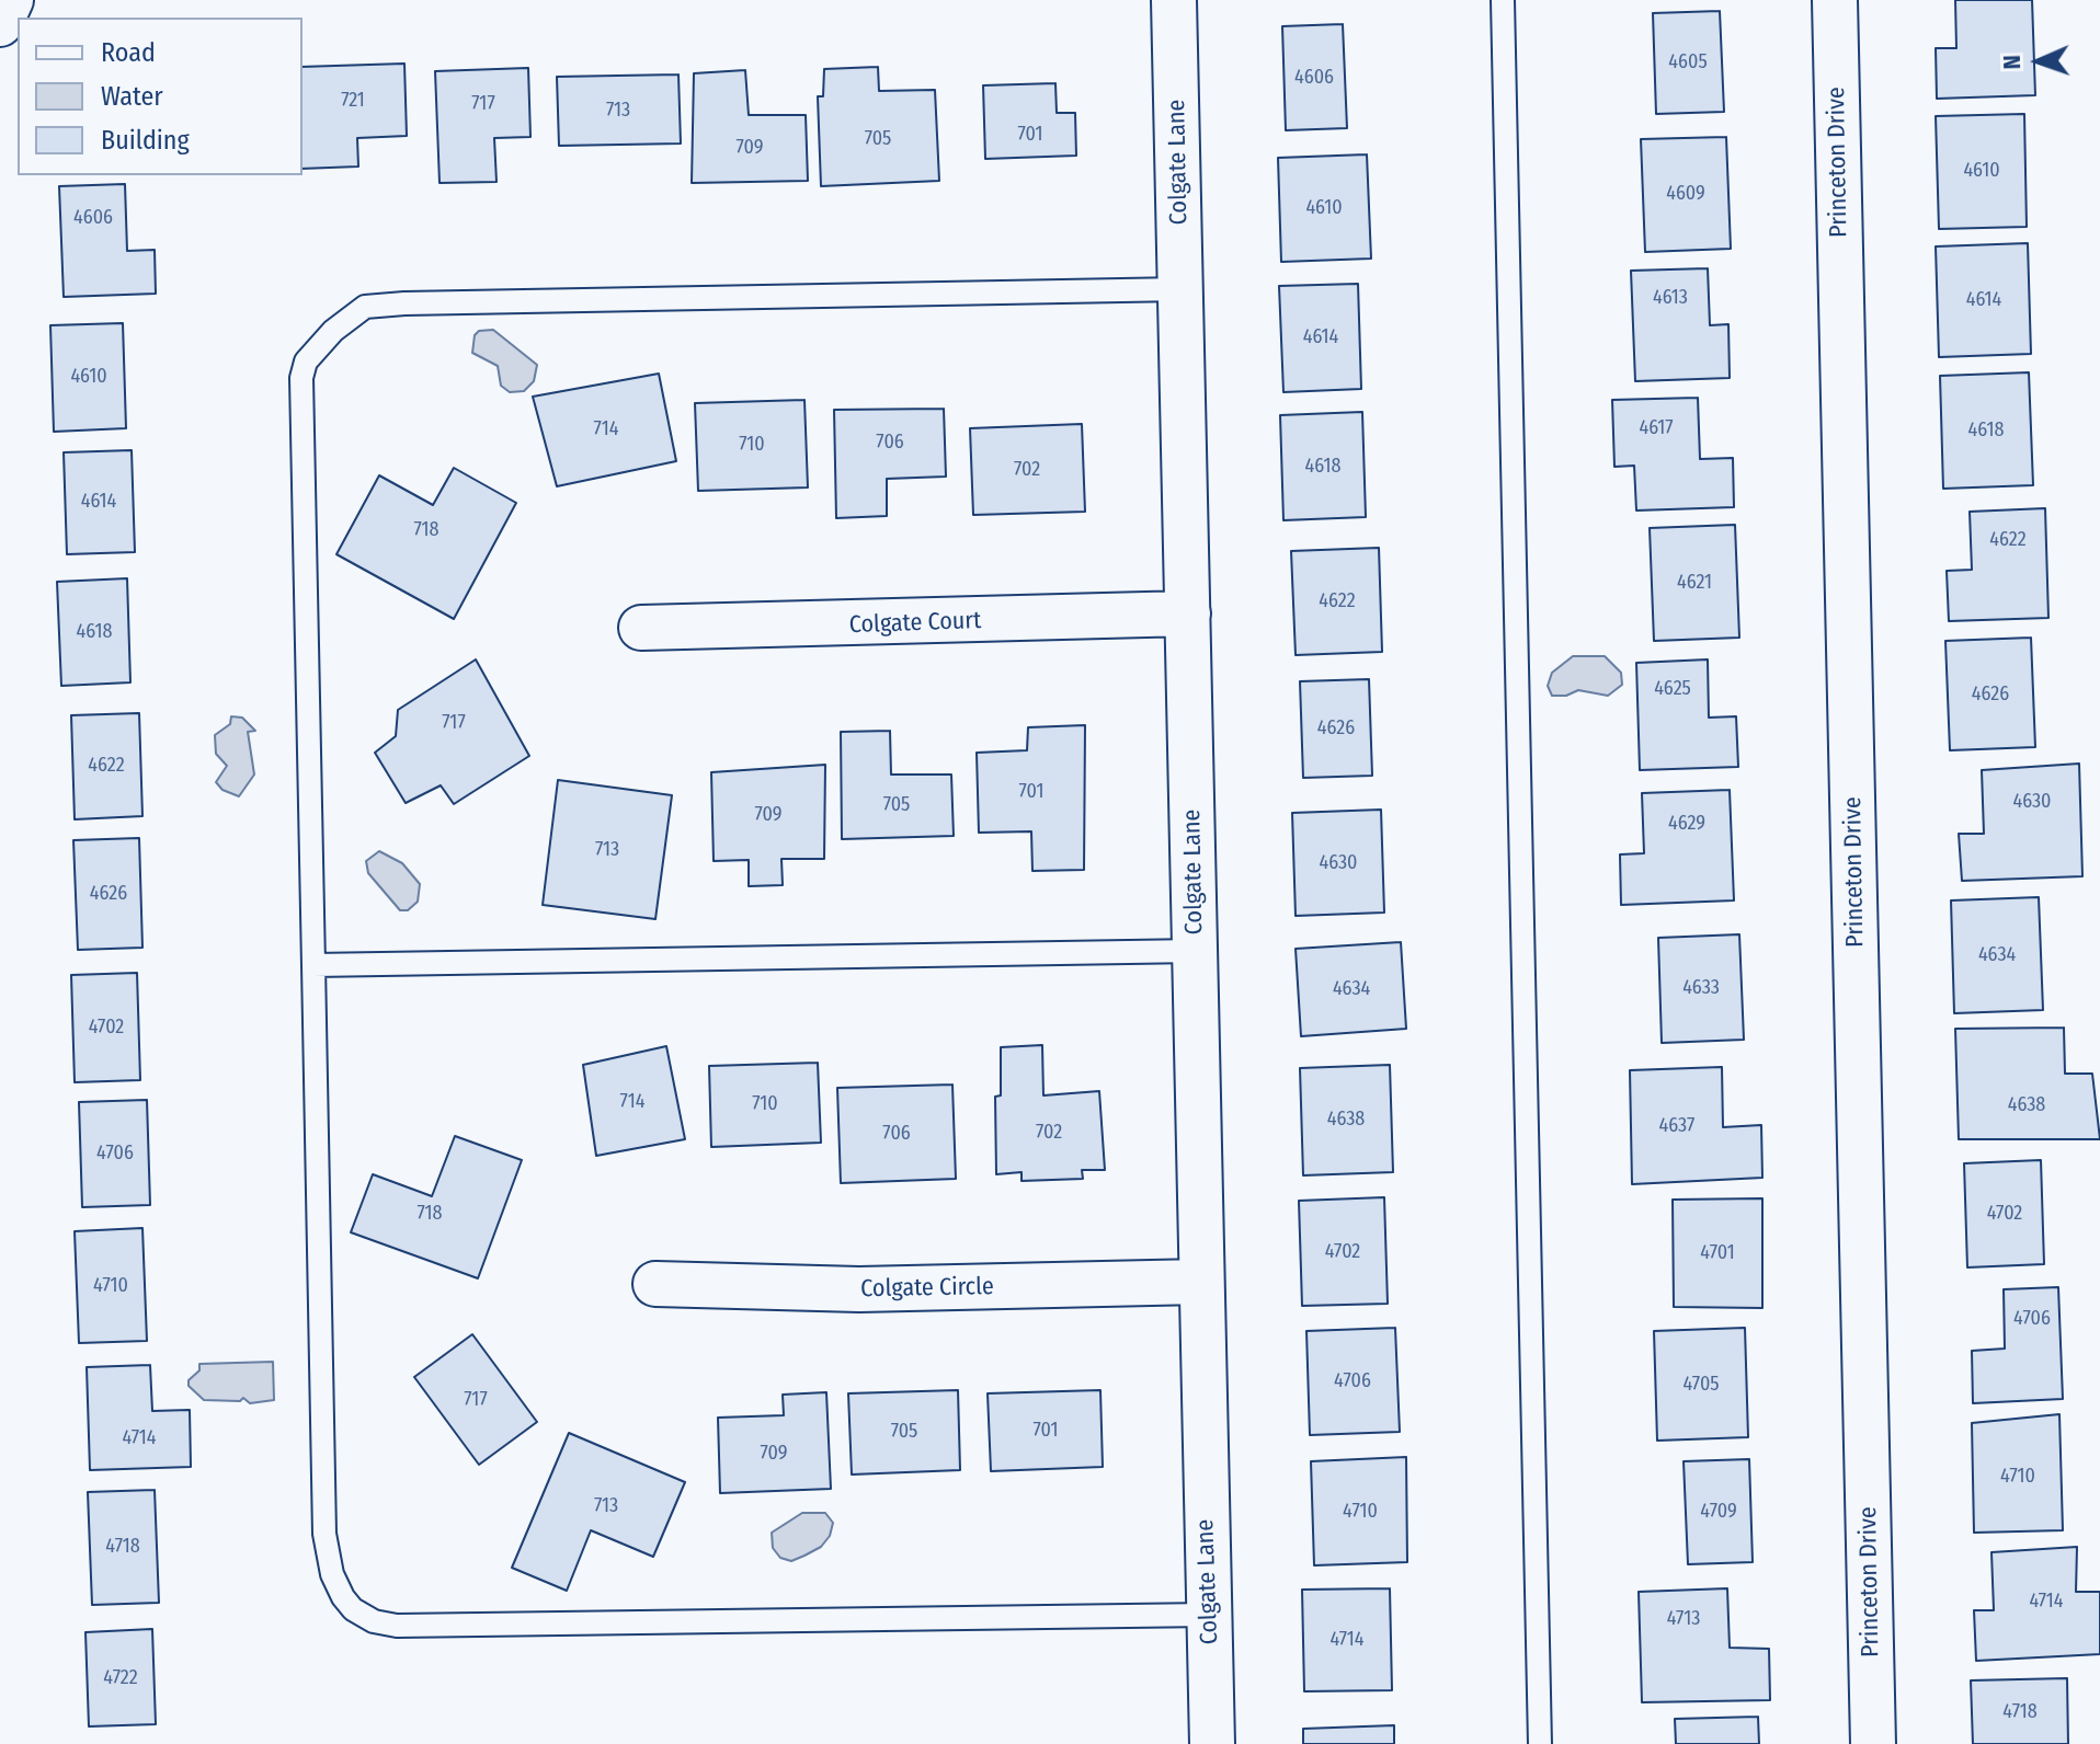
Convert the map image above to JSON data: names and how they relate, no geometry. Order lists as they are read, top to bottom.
{
  "streets": {
    "street": [
      "Colgate Lane",
      "Princeton Drive",
      "Colgate Court",
      "Colgate Circle"
    ]
  },
  "crossings": [
    ["Colgate Lane", "Colgate Court"],
    ["Colgate Lane", "Colgate Circle"]
  ],
  "house_numbers": [
    "4605",
    "4606",
    "721",
    "717",
    "713",
    "701",
    "705",
    "709",
    "4610",
    "4609",
    "4610",
    "4606",
    "4613",
    "4614",
    "4614",
    "4610",
    "4617",
    "714",
    "4618",
    "706",
    "710",
    "4618",
    "702",
    "4614",
    "718",
    "4622",
    "4621",
    "4622",
    "4618",
    "4625",
    "4626",
    "717",
    "4626",
    "4622",
    "701",
    "4630",
    "705",
    "709",
    "4629",
    "713",
    "4630",
    "4626",
    "4634",
    "4633",
    "4634",
    "4702",
    "714",
    "710",
    "4638",
    "4638",
    "4637",
    "702",
    "706",
    "4706",
    "718",
    "4702",
    "4702",
    "4701",
    "4710",
    "4706",
    "4706",
    "4705",
    "717",
    "701",
    "705",
    "4714",
    "709",
    "4710",
    "713",
    "4710",
    "4709",
    "4718",
    "4714",
    "4713",
    "4714",
    "4722",
    "4718"
  ],
  "legend": ["Road", "Water", "Building"],
  "north": "left"
}
